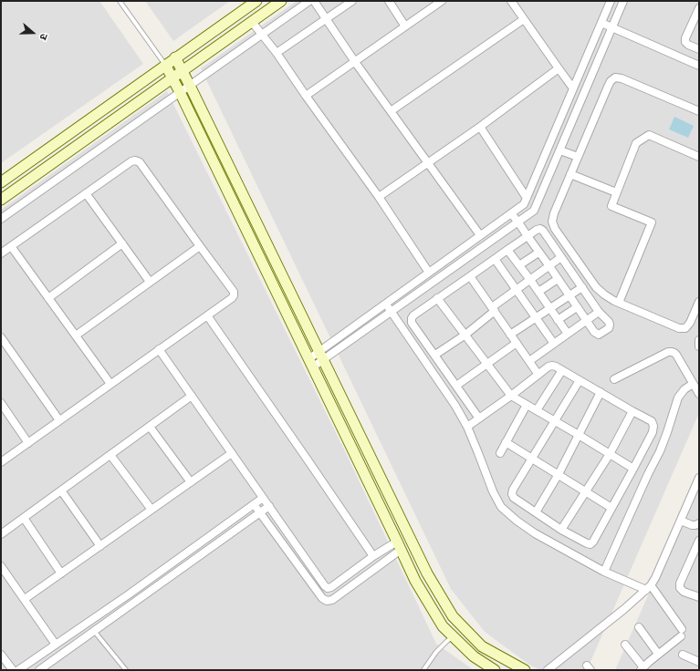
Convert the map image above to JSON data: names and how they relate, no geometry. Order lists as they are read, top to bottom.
{
  "north": "right"
}
